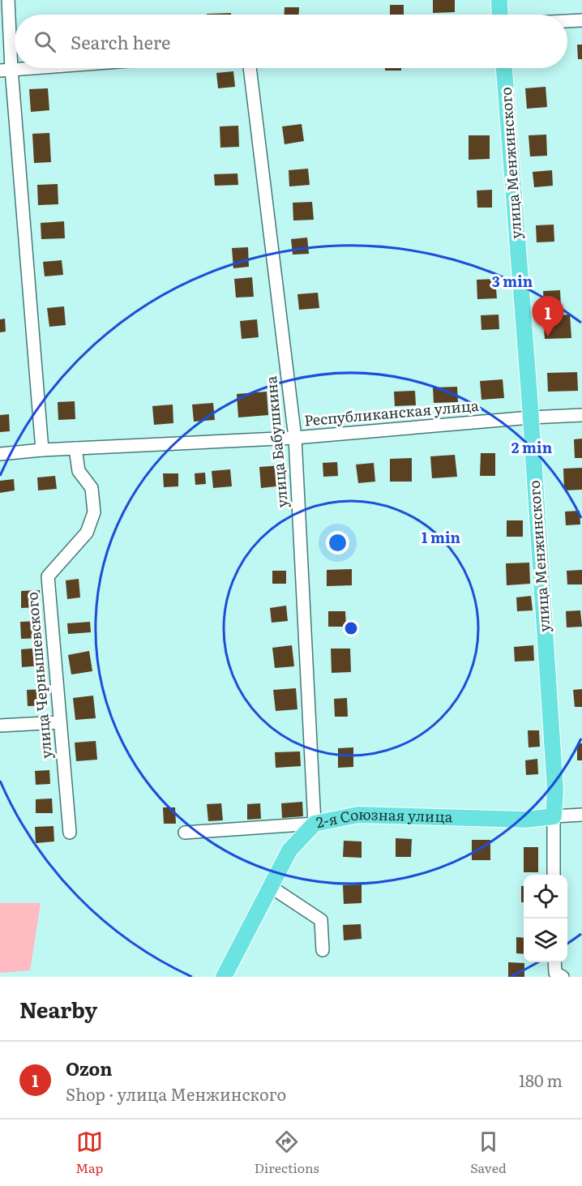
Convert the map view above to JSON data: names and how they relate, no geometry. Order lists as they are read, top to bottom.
{
  "streets": {
    "main road": ["улица Менжинского", "2-я Союзная улица"],
    "street": ["Республиканская улица", "улица Бабушкина", "улица Чернышевского"]
  },
  "crossings": [
    ["улица Менжинского", "Республиканская улица"],
    ["улица Менжинского", "2-я Союзная улица"],
    ["Республиканская улица", "улица Бабушкина"],
    ["Республиканская улица", "улица Чернышевского"],
    ["улица Бабушкина", "2-я Союзная улица"]
  ],
  "page": {
    "search": "Search here",
    "pins": "1",
    "heading": "Nearby",
    "list": [
      {
        "mark": "1",
        "name": "Ozon",
        "note": "Shop · улица Менжинского",
        "value": "180 m"
      }
    ],
    "nav": ["Map", "Directions", "Saved"]
  },
  "rings": ["3 min", "2 min", "1 min"]
}
